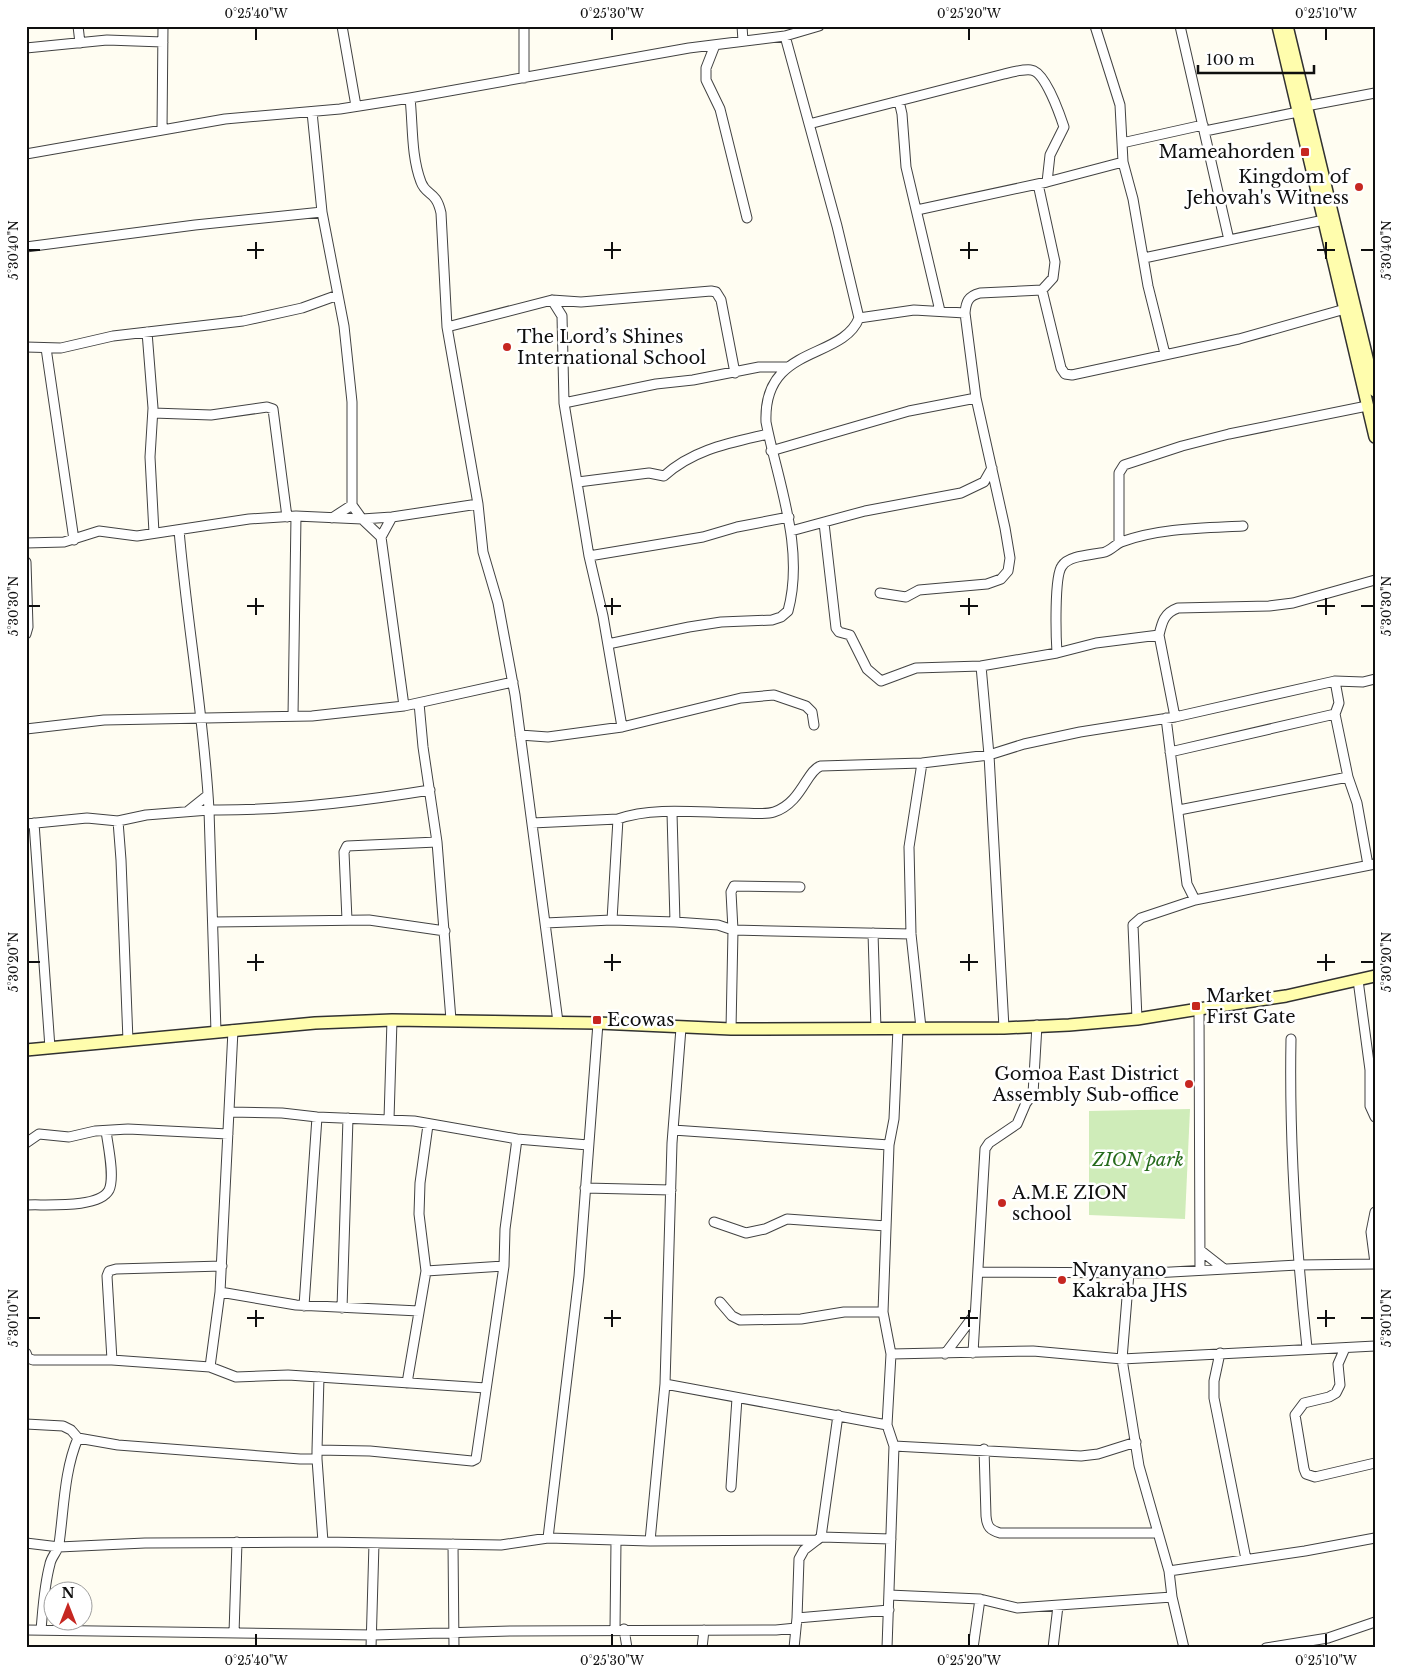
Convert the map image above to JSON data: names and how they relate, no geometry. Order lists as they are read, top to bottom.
{
  "parks": ["ZION park"],
  "places": {
    "transit": ["Mameahorden", "Market First Gate", "Ecowas"],
    "other": [
      "Kingdom of Jehovah's Witness",
      "The Lord’s Shines International School",
      "Gomoa East District Assembly Sub-office",
      "A.M.E ZION school",
      "Nyanyano Kakraba JHS"
    ]
  },
  "scale_bar": "100 m",
  "north": "top",
  "coordinates": [
    "0°25'40\"W",
    "0°25'30\"W",
    "0°25'20\"W",
    "0°25'10\"W",
    "5°30'40\"N",
    "5°30'30\"N",
    "5°30'20\"N",
    "5°30'10\"N"
  ]
}
